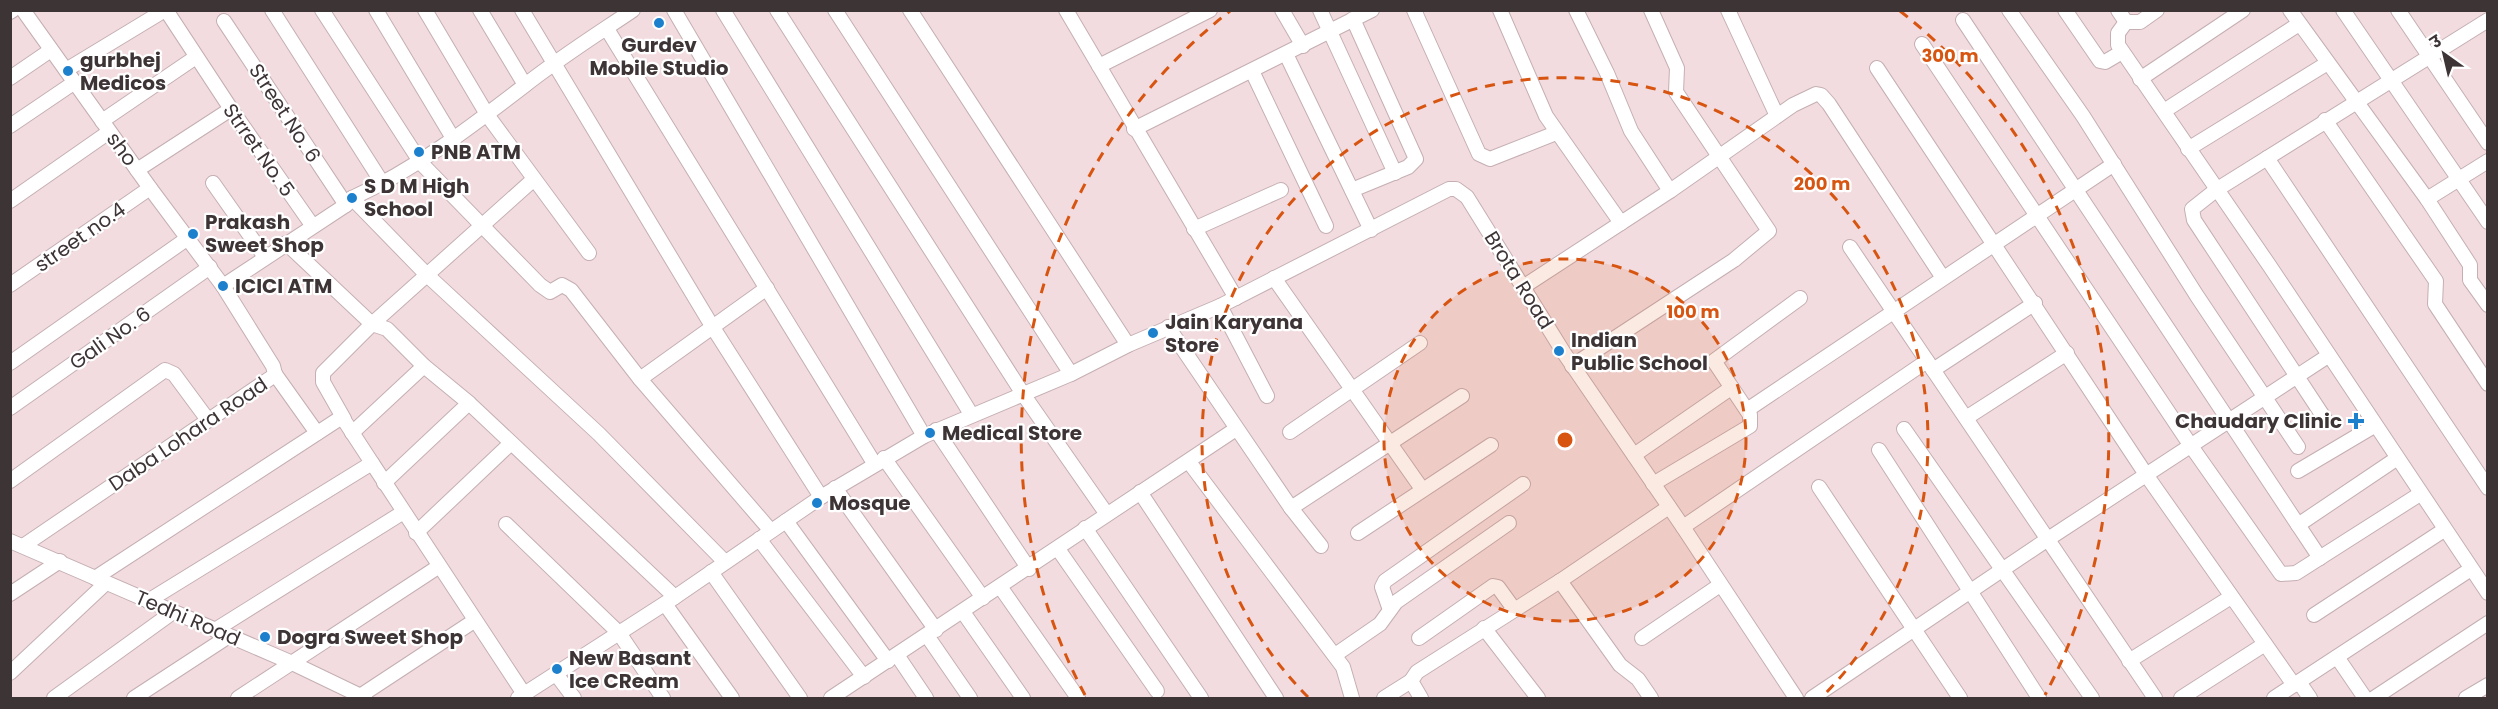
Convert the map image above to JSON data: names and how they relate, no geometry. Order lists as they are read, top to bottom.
{
  "streets": {
    "street": [
      "Street No. 6",
      "sho",
      "Strret No. 5",
      "street no.4",
      "Brota Road",
      "Gali No. 6",
      "Daba Lohara Road",
      "Tedhi Road"
    ]
  },
  "crossings": [
    ["Street No. 6", "Brota Road"],
    ["sho", "street no.4"],
    ["sho", "Gali No. 6"],
    ["sho", "Daba Lohara Road"],
    ["Daba Lohara Road", "Tedhi Road"]
  ],
  "places": {
    "other": [
      "Gurdev Mobile Studio",
      "gurbhej Medicos",
      "PNB ATM",
      "S D M High School",
      "Prakash Sweet Shop",
      "ICICI ATM",
      "Jain Karyana Store",
      "Indian Public School",
      "Medical Store",
      "Mosque",
      "Dogra Sweet Shop",
      "New Basant Ice CReam"
    ],
    "health": ["Chaudary Clinic"]
  },
  "north": "top left",
  "rings": ["300 m", "200 m", "100 m"]
}
